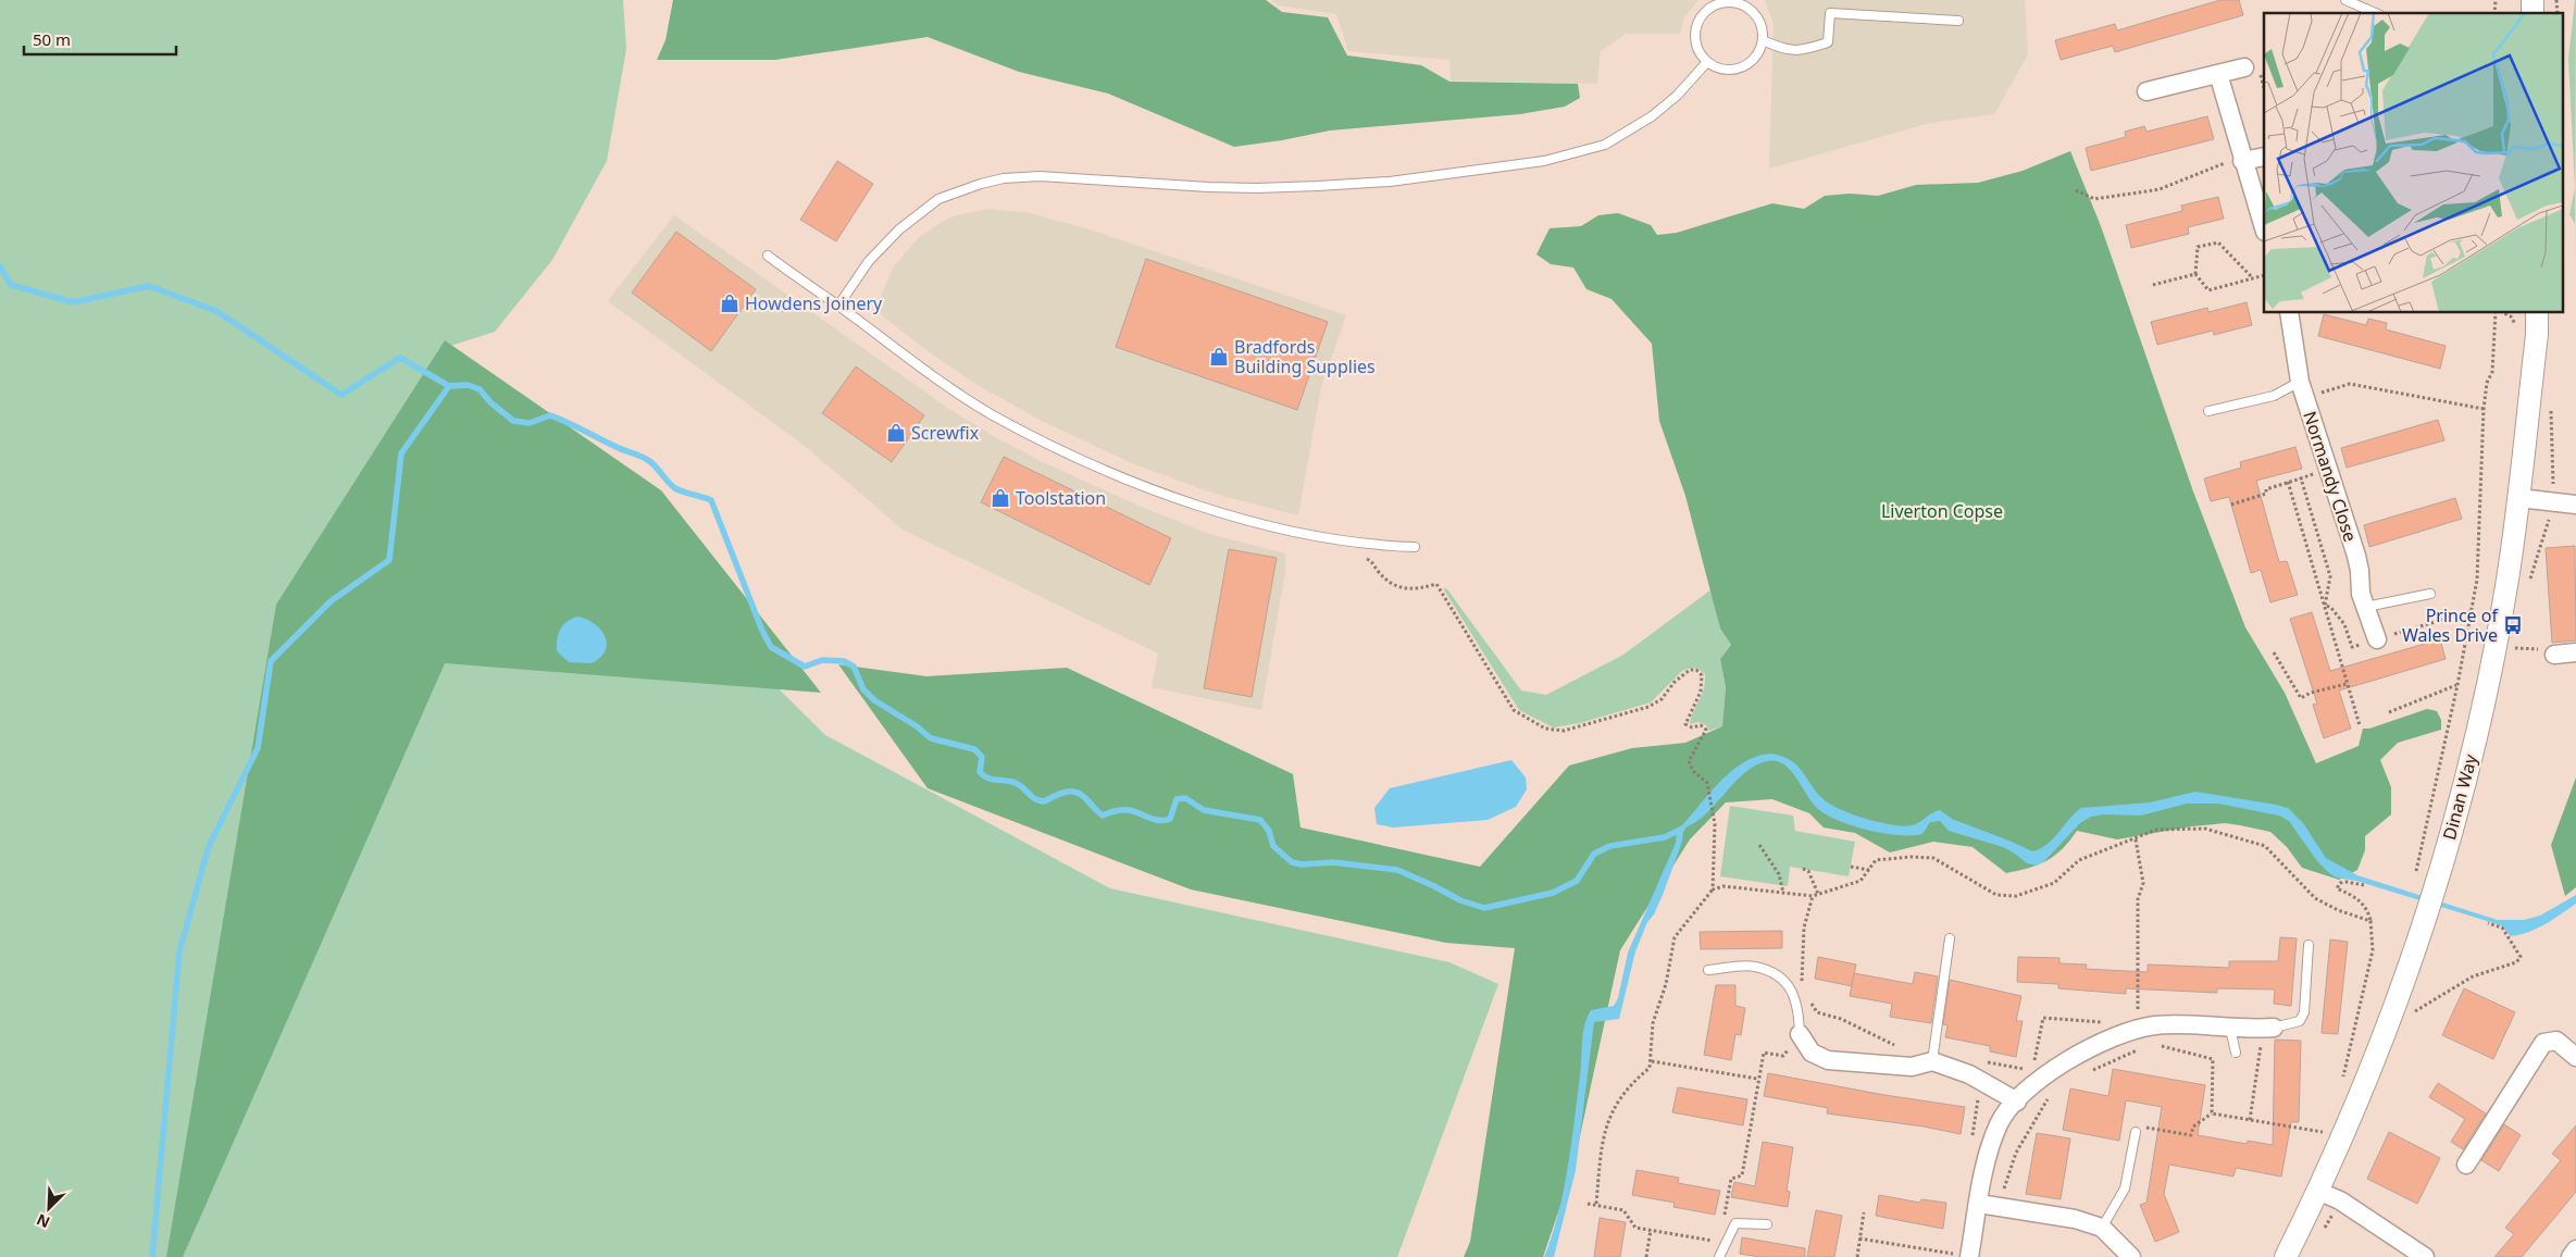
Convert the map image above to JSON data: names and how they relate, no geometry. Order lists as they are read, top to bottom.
{
  "streets": {
    "street": ["Normandy Close", "Dinan Way"]
  },
  "parks": ["Liverton Copse"],
  "places": {
    "shop": [
      "Howdens Joinery",
      "Bradfords Building Supplies",
      "Screwfix",
      "Toolstation"
    ],
    "bus stop": ["Prince of Wales Drive"]
  },
  "scale_bar": "50 m",
  "north": "bottom left"
}
